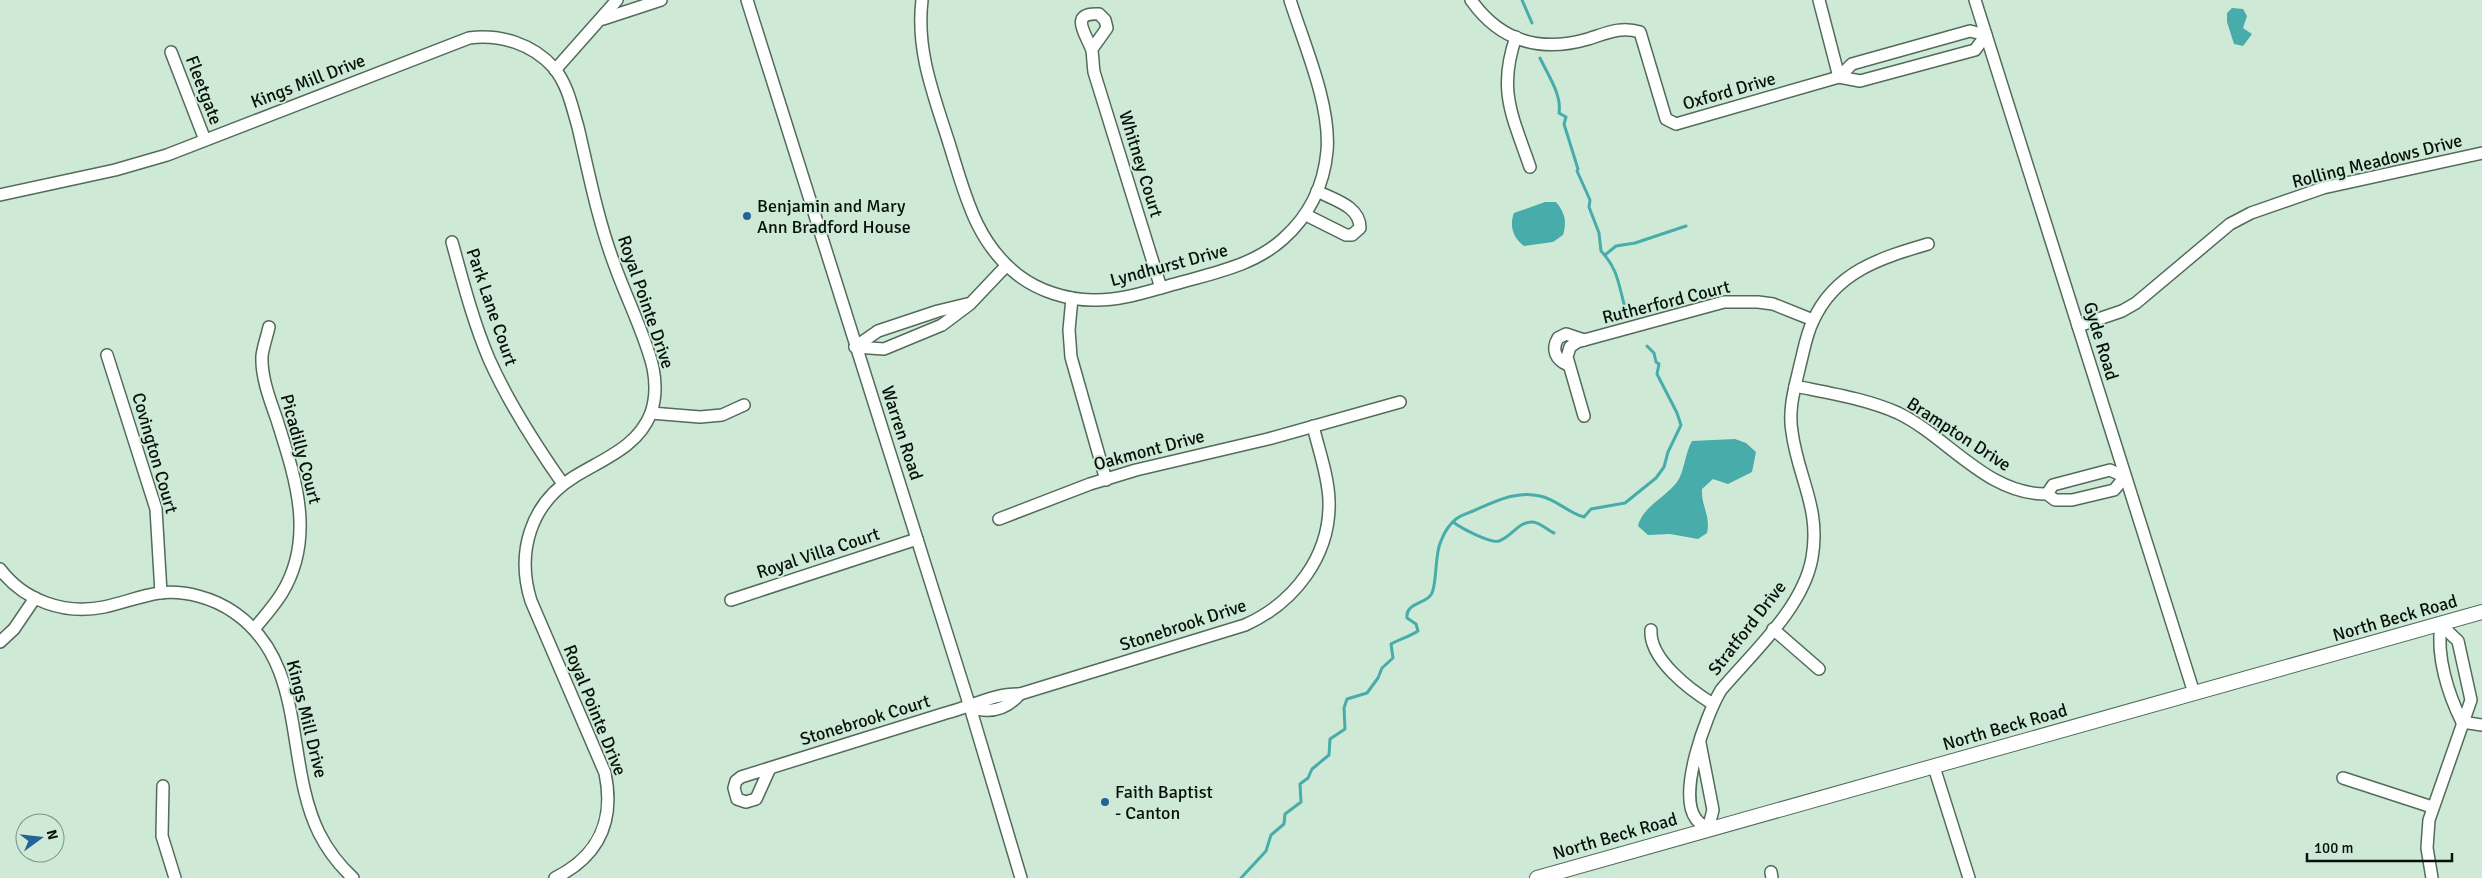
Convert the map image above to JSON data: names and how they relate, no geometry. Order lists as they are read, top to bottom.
{
  "streets": {
    "main road": ["North Beck Road"],
    "street": [
      "Kings Mill Drive",
      "Fleetgate",
      "Oxford Drive",
      "Rolling Meadows Drive",
      "Whitney Court",
      "Lyndhurst Drive",
      "Royal Pointe Drive",
      "Rutherford Court",
      "Park Lane Court",
      "Gyde Road",
      "Warren Road",
      "Brampton Drive",
      "Picadilly Court",
      "Oakmont Drive",
      "Covington Court",
      "Royal Villa Court",
      "Stonebrook Drive",
      "Stratford Drive",
      "Stonebrook Court"
    ]
  },
  "crossings": [
    ["Kings Mill Drive", "Fleetgate"],
    ["Kings Mill Drive", "Royal Pointe Drive"],
    ["Kings Mill Drive", "Picadilly Court"],
    ["Kings Mill Drive", "Covington Court"],
    ["Oxford Drive", "Gyde Road"],
    ["Rolling Meadows Drive", "Gyde Road"],
    ["Whitney Court", "Lyndhurst Drive"],
    ["Royal Pointe Drive", "Park Lane Court"],
    ["Rutherford Court", "Stratford Drive"],
    ["Gyde Road", "Brampton Drive"],
    ["Gyde Road", "North Beck Road"],
    ["Warren Road", "Royal Villa Court"],
    ["Warren Road", "Stonebrook Drive"],
    ["Warren Road", "Stonebrook Court"],
    ["Brampton Drive", "Stratford Drive"],
    ["Oakmont Drive", "Stonebrook Drive"],
    ["North Beck Road", "Stratford Drive"],
    ["Stonebrook Drive", "Stonebrook Court"]
  ],
  "places": ["Benjamin and Mary Ann Bradford House", "Faith Baptist - Canton"],
  "scale_bar": "100 m",
  "north": "right"
}
